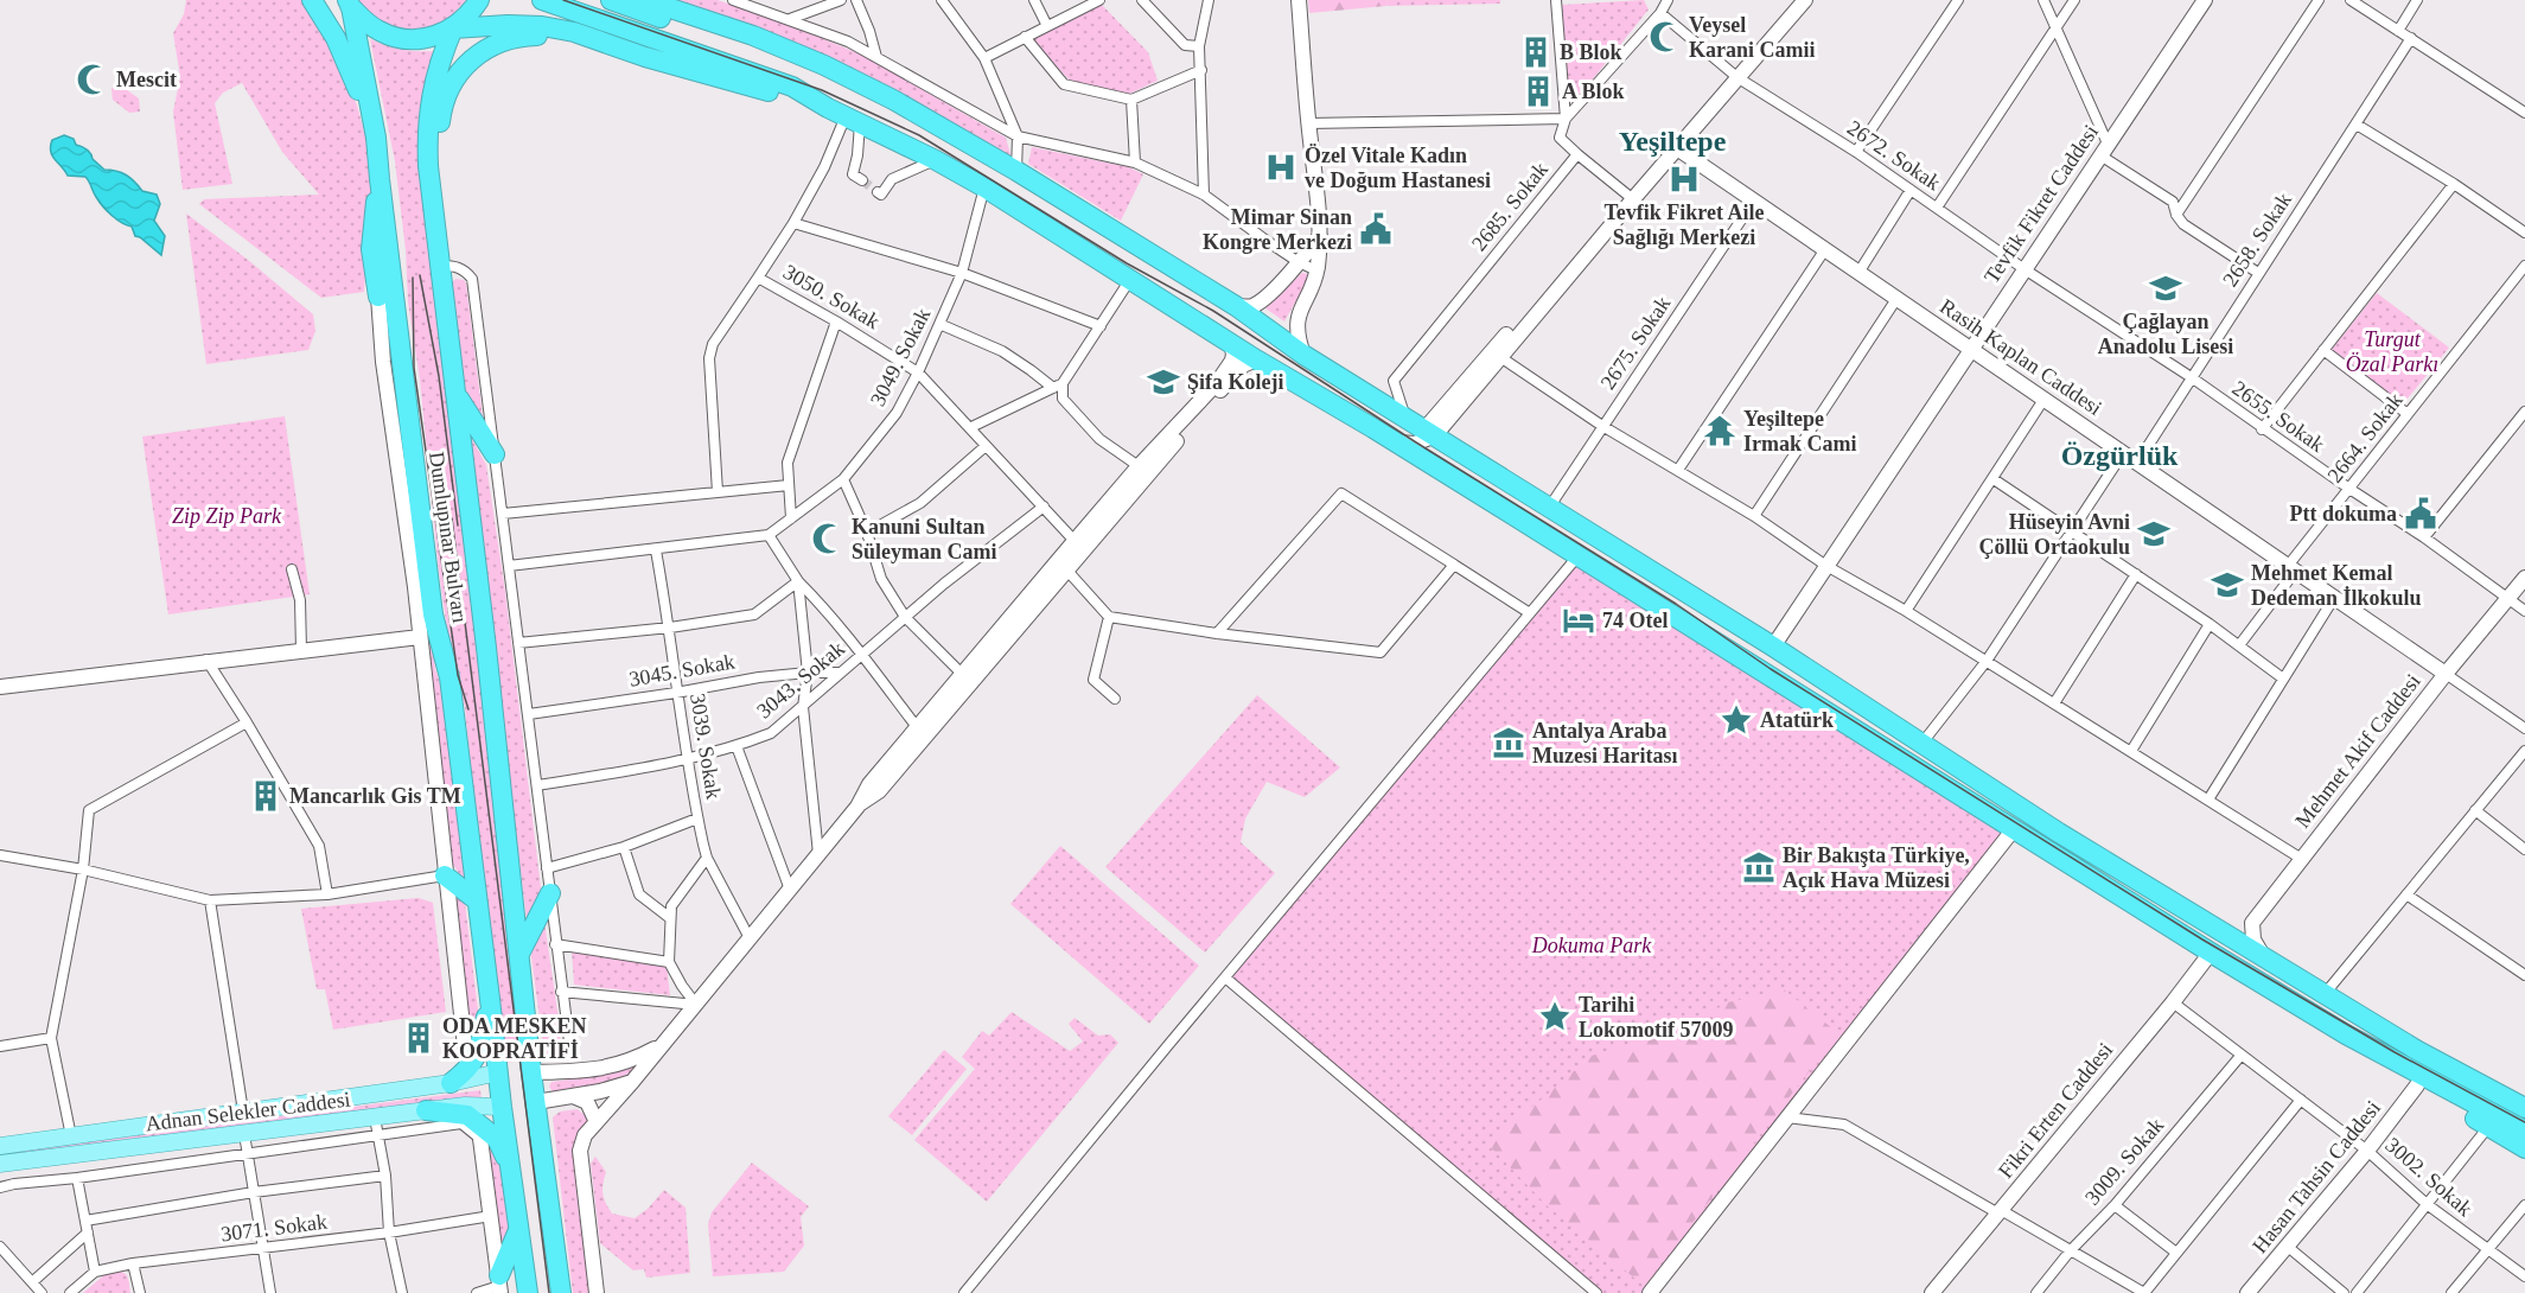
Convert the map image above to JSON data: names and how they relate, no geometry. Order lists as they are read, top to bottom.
{
  "streets": {
    "highway": ["Dumlupınar Bulvarı"],
    "main road": ["Adnan Selekler Caddesi"],
    "street": [
      "2672. Sokak",
      "Tevfik Fikret Caddesi",
      "2685. Sokak",
      "2658. Sokak",
      "3050. Sokak",
      "2675. Sokak",
      "3049. Sokak",
      "Rasih Kaplan Caddesi",
      "2655. Sokak",
      "2664. Sokak",
      "3045. Sokak",
      "3043. Sokak",
      "3039. Sokak",
      "Mehmet Akif Caddesi",
      "Fikri Erten Caddesi",
      "3009. Sokak",
      "Hasan Tahsin Caddesi",
      "3002. Sokak",
      "3071. Sokak"
    ]
  },
  "crossings": [
    ["2672. Sokak", "Tevfik Fikret Caddesi"],
    ["2672. Sokak", "2655. Sokak"],
    ["Tevfik Fikret Caddesi", "Rasih Kaplan Caddesi"],
    ["Tevfik Fikret Caddesi", "2655. Sokak"],
    ["2658. Sokak", "Rasih Kaplan Caddesi"],
    ["2658. Sokak", "2655. Sokak"],
    ["3050. Sokak", "3049. Sokak"],
    ["3050. Sokak", "3043. Sokak"],
    ["2675. Sokak", "Rasih Kaplan Caddesi"],
    ["3049. Sokak", "3039. Sokak"],
    ["Rasih Kaplan Caddesi", "2664. Sokak"],
    ["Rasih Kaplan Caddesi", "Mehmet Akif Caddesi"],
    ["2655. Sokak", "2664. Sokak"],
    ["2655. Sokak", "Mehmet Akif Caddesi"],
    ["Dumlupınar Bulvarı", "Adnan Selekler Caddesi"],
    ["3045. Sokak", "3043. Sokak"],
    ["3045. Sokak", "3039. Sokak"],
    ["3043. Sokak", "3039. Sokak"],
    ["Fikri Erten Caddesi", "3002. Sokak"],
    ["3009. Sokak", "3002. Sokak"],
    ["Hasan Tahsin Caddesi", "3002. Sokak"]
  ],
  "districts": ["Yeşiltepe", "Özgürlük"],
  "parks": ["Turgut Özal Parkı", "Zip Zip Park", "Dokuma Park"],
  "places": {
    "mosque": ["Veysel Karani Camii", "Mescit", "Kanuni Sultan Süleyman Cami"],
    "building": [
      "B Blok",
      "A Blok",
      "Mancarlık Gis TM",
      "ODA MESKEN KOOPRATİFİ"
    ],
    "hospital": ["Özel Vitale Kadın ve Doğum Hastanesi", "Tevfik Fikret Aile Sağlığı Merkezi"],
    "public building": ["Mimar Sinan Kongre Merkezi", "Ptt dokuma"],
    "school or university": [
      "Çağlayan Anadolu Lisesi",
      "Şifa Koleji",
      "Hüseyin Avni Çöllü Ortaokulu",
      "Mehmet Kemal Dedeman İlkokulu"
    ],
    "temple": ["Yeşiltepe Irmak Cami"],
    "hotel": ["74 Otel"],
    "place": ["Atatürk", "Tarihi Lokomotif 57009"],
    "museum": ["Antalya Araba Muzesi Haritası", "Bir Bakışta Türkiye, Açık Hava Müzesi"]
  }
}
